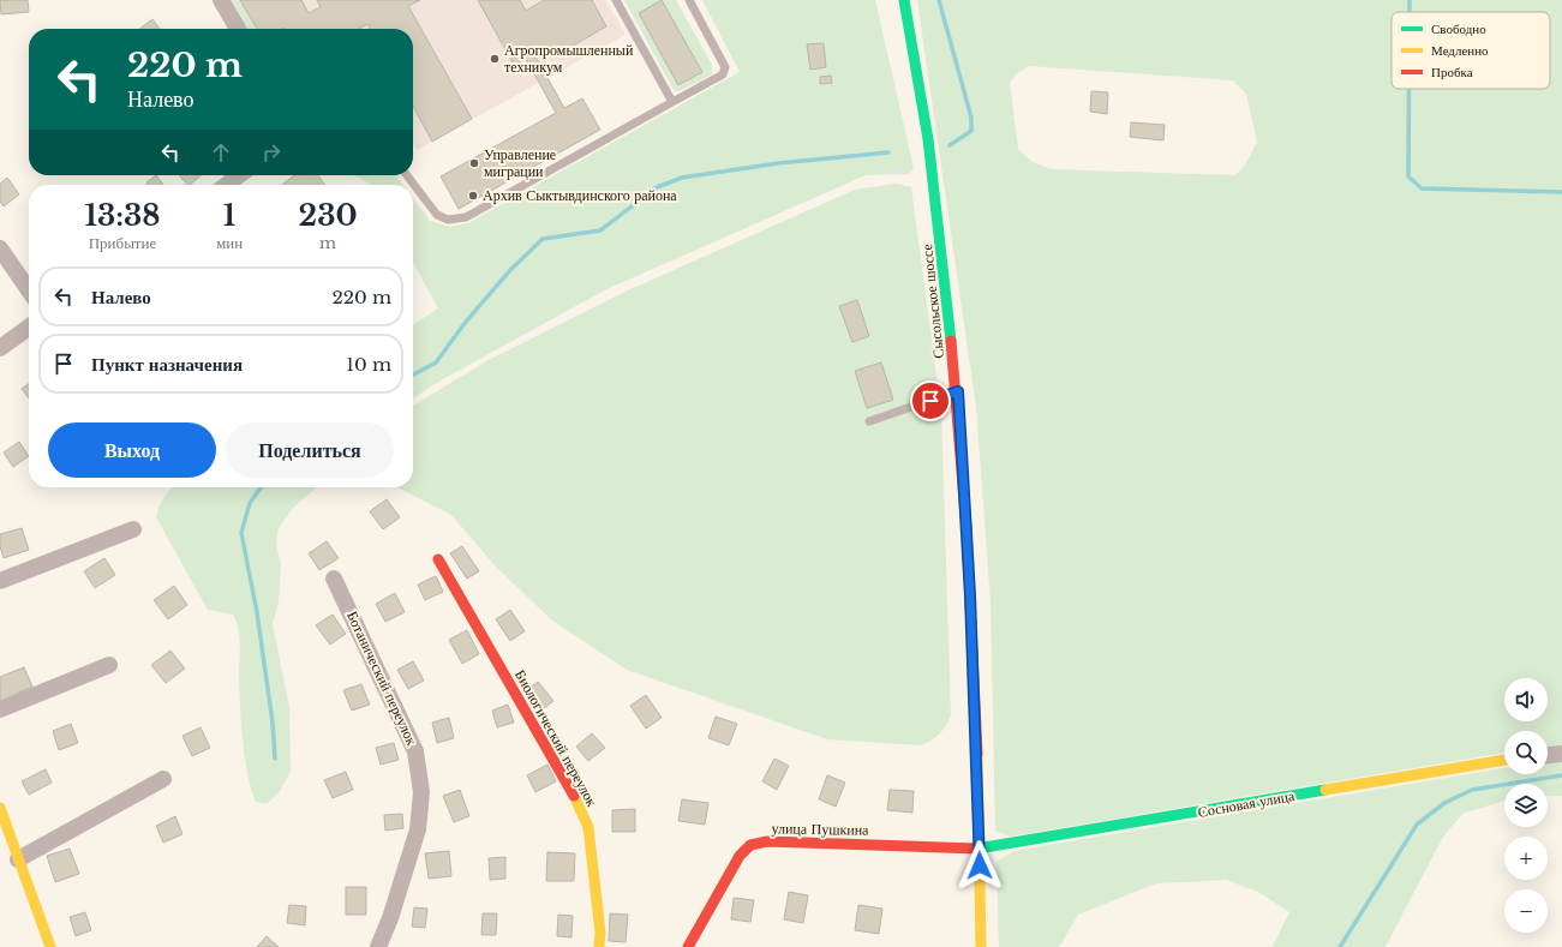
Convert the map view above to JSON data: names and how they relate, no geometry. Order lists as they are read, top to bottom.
{
  "streets": {
    "main road": [
      "Сысольское шоссе",
      "Биологический переулок",
      "Сосновая улица",
      "улица Пушкина"
    ],
    "street": ["Ботанический переулок"]
  },
  "crossings": [
    ["Сысольское шоссе", "Сосновая улица"],
    ["Сысольское шоссе", "улица Пушкина"],
    ["Сосновая улица", "улица Пушкина"]
  ],
  "places": ["Агропромышленный техникум", "Управление миграции", "Архив Сыктывдинского района"],
  "legend": ["Свободно", "Медленно", "Пробка"],
  "page": {
    "turn": ["220 m", "Налево"],
    "eta": [
      "13:38",
      "Прибытие",
      "1",
      "мин",
      "230",
      "m"
    ],
    "list": [
      {
        "name": "Налево",
        "value": "220 m"
      },
      {
        "name": "Пункт назначения",
        "value": "10 m"
      }
    ],
    "buttons": ["Выход", "Поделиться"],
    "map_buttons": ["+", "−"]
  }
}
